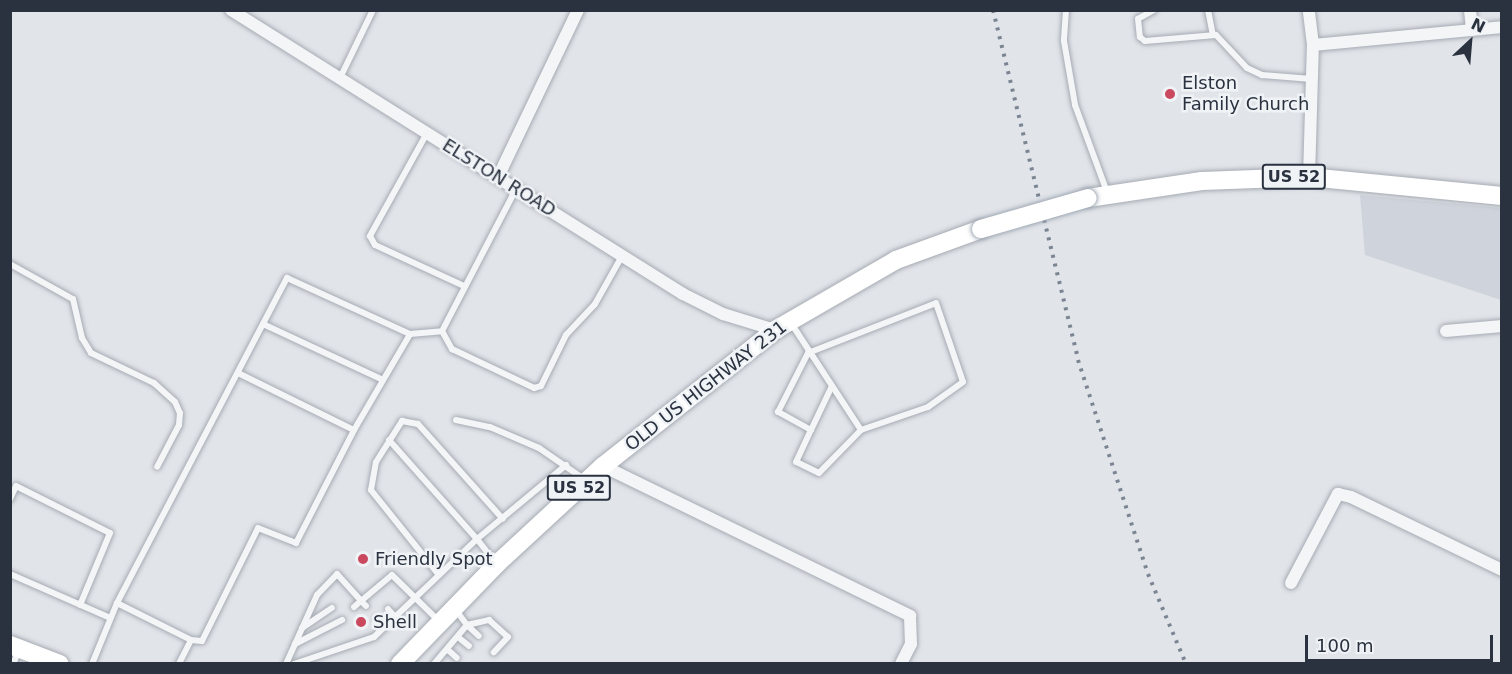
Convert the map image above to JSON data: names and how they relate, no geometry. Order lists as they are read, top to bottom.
{
  "streets": {
    "main road": ["US 52", "OLD US HIGHWAY 231"],
    "street": ["ELSTON ROAD"]
  },
  "crossings": [
    ["ELSTON ROAD", "OLD US HIGHWAY 231"]
  ],
  "places": ["Elston Family Church", "Friendly Spot", "Shell"],
  "scale_bar": "100 m",
  "north": "top right"
}
